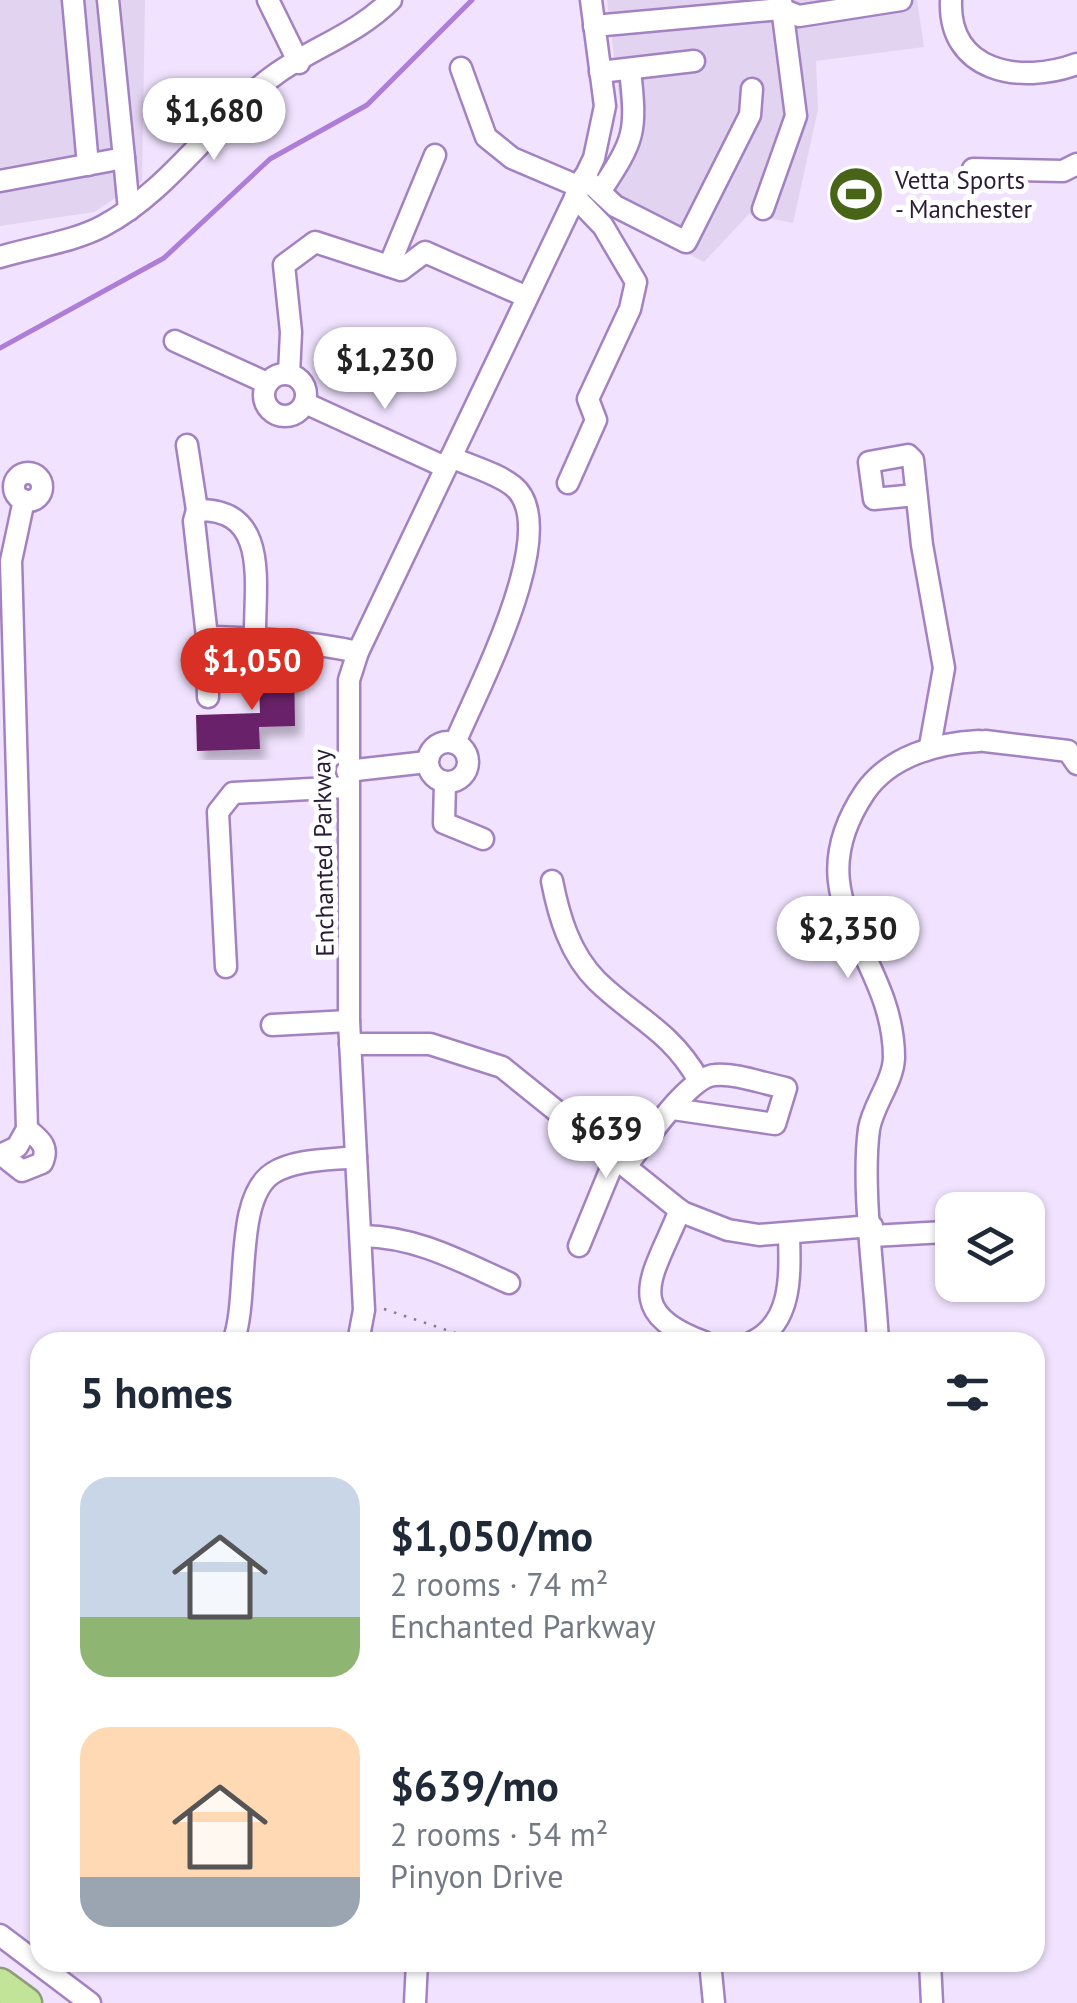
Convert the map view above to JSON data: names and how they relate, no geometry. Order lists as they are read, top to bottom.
{
  "streets": {
    "street": ["Enchanted Parkway"]
  },
  "places": {
    "sports": ["Vetta Sports - Manchester"]
  },
  "page": {
    "price": [
      "$1,680",
      "$1,230",
      "$1,050",
      "$2,350",
      "$639"
    ],
    "heading": "5 homes",
    "list": [
      {
        "name": "$1,050/mo",
        "note": "2 rooms · 74 m² · Enchanted Parkway"
      },
      {
        "name": "$639/mo",
        "note": "2 rooms · 54 m² · Pinyon Drive"
      }
    ]
  }
}
